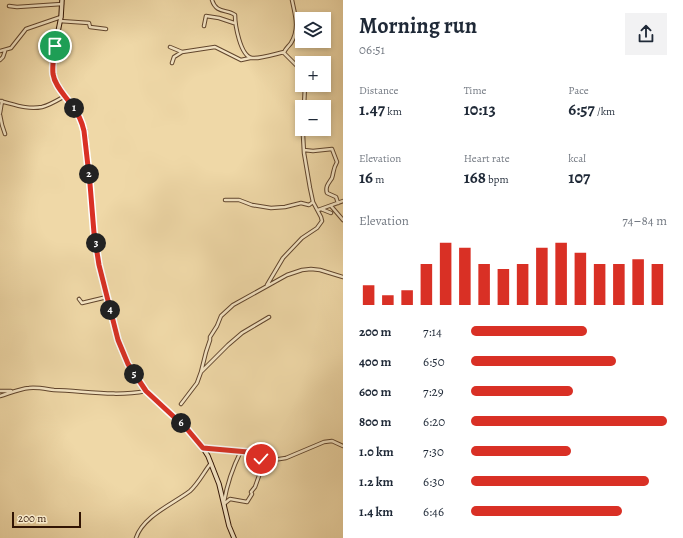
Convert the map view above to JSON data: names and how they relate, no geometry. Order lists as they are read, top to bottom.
{
  "scale_bar": "200 m",
  "page": {
    "heading": ["Morning run", "06:51"],
    "map_buttons": ["+", "−"],
    "stats": [
      ["Distance", "1.47 km"],
      ["Time", "10:13"],
      ["Pace", "6:57 /km"],
      ["Elevation", "16 m"],
      ["Heart rate", "168 bpm"],
      ["kcal", "107"]
    ],
    "pins": [
      "1",
      "2",
      "3",
      "4",
      "5",
      "6"
    ],
    "chart": ["Elevation", "74–84 m"],
    "list": [
      {
        "name": "200 m",
        "note": "7:14"
      },
      {
        "name": "400 m",
        "note": "6:50"
      },
      {
        "name": "600 m",
        "note": "7:29"
      },
      {
        "name": "800 m",
        "note": "6:20"
      },
      {
        "name": "1.0 km",
        "note": "7:30"
      },
      {
        "name": "1.2 km",
        "note": "6:30"
      },
      {
        "name": "1.4 km",
        "note": "6:46"
      }
    ],
    "scale": "200 m"
  }
}
